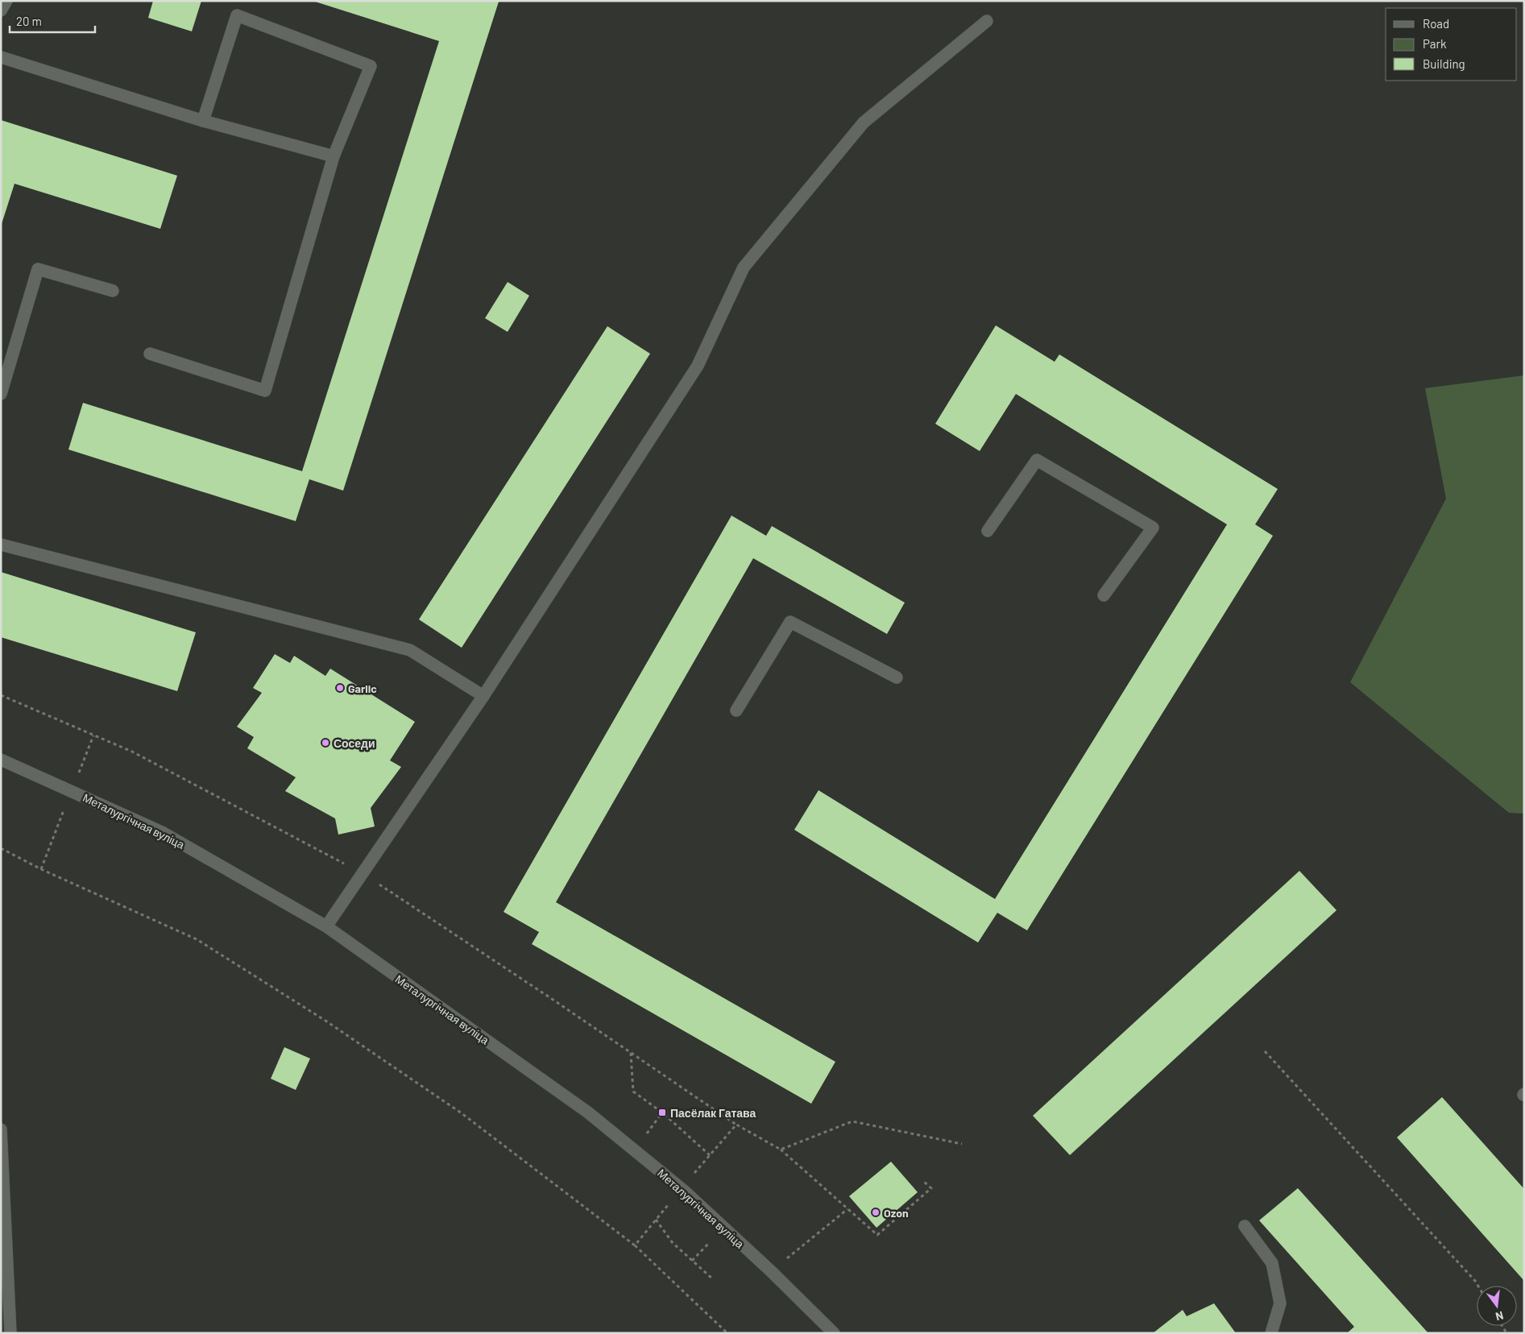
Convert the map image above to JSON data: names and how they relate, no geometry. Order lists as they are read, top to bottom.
{
  "streets": {
    "street": ["Металургічная вуліца"]
  },
  "places": {
    "other": ["Garlic", "Соседи", "Ozon"],
    "transit": ["Пасёлак Гатава"]
  },
  "legend": ["Road", "Park", "Building"],
  "scale_bar": "20 m",
  "north": "bottom"
}
